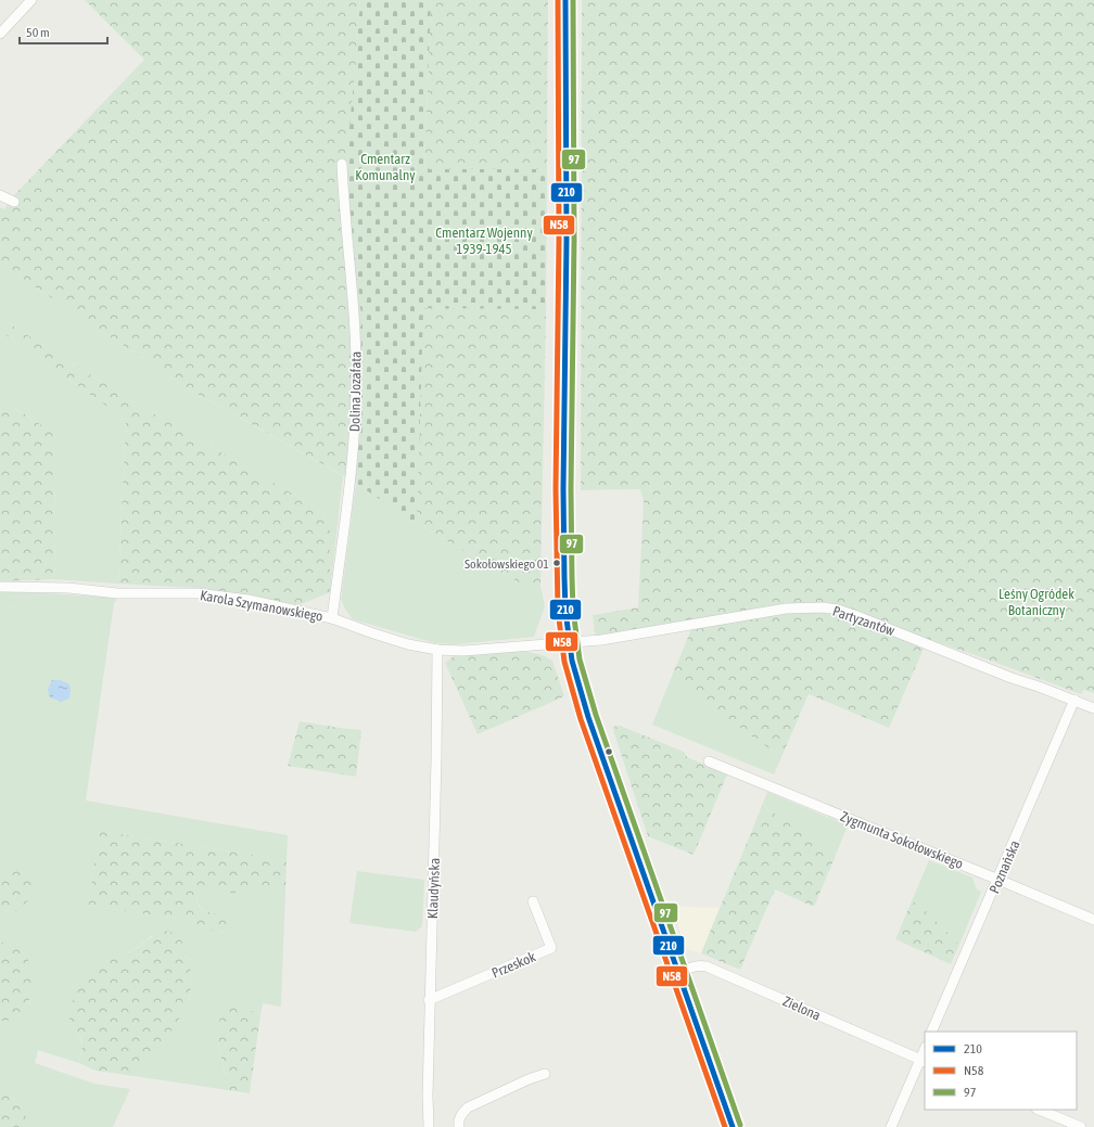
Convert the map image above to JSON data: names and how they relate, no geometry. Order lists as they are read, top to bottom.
{
  "streets": {
    "street": [
      "Dolina Jozafata",
      "Karola Szymanowskiego",
      "Partyzantów",
      "Zygmunta Sokołowskiego",
      "Poznańska",
      "Klaudyńska",
      "Przeskok",
      "Zielona"
    ]
  },
  "crossings": [
    ["Dolina Jozafata", "Karola Szymanowskiego"],
    ["Karola Szymanowskiego", "Partyzantów"],
    ["Karola Szymanowskiego", "Klaudyńska"],
    ["Partyzantów", "Poznańska"],
    ["Zygmunta Sokołowskiego", "Poznańska"],
    ["Klaudyńska", "Przeskok"]
  ],
  "parks": ["Cmentarz Komunalny", "Cmentarz Wojenny 1939-1945", "Leśny Ogródek Botaniczny"],
  "places": ["Sokołowskiego 01"],
  "lines": ["transit line 210", "transit line N58", "transit line 97"],
  "legend": ["210", "N58", "97"],
  "scale_bar": "50 m"
}
